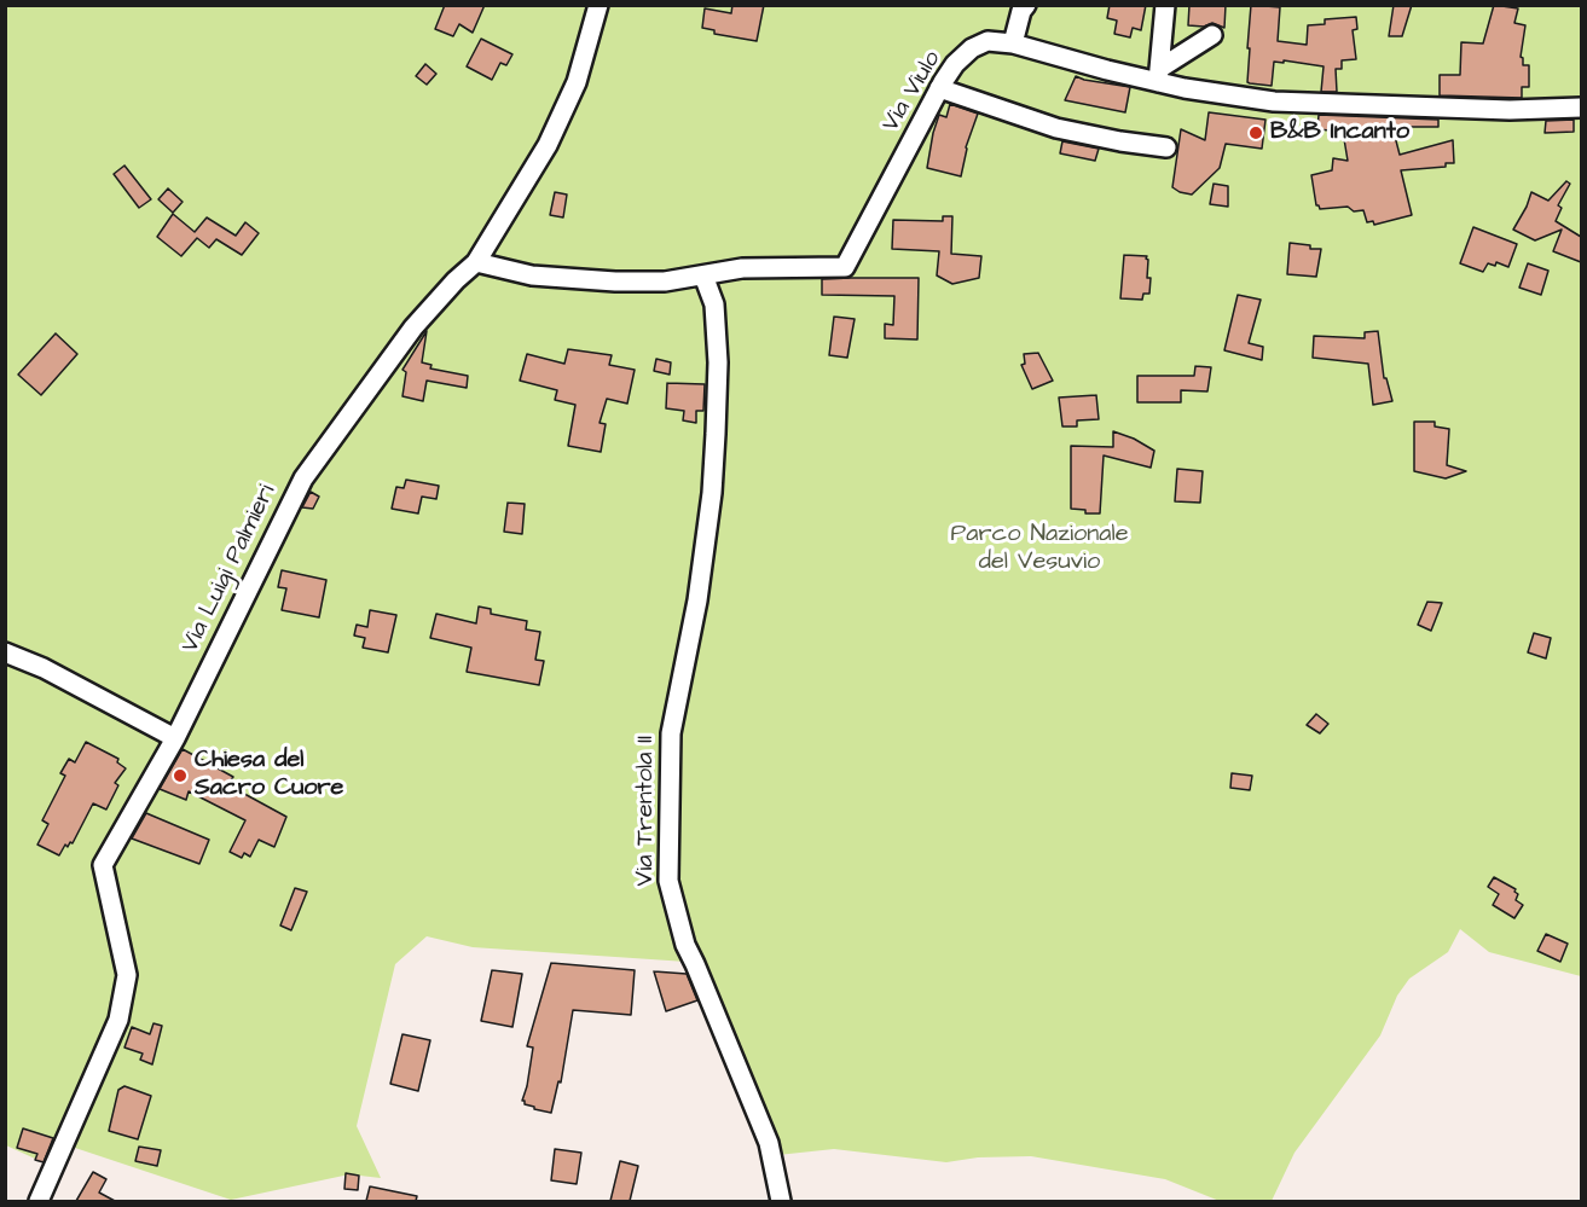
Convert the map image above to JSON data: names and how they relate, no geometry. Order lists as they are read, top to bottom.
{
  "streets": {
    "street": ["Via Viulo", "Via Luigi Palmieri", "Via Trentola II"]
  },
  "crossings": [
    ["Via Viulo", "Via Luigi Palmieri"],
    ["Via Viulo", "Via Trentola II"]
  ],
  "parks": ["Parco Nazionale del Vesuvio"],
  "places": ["B&B Incanto", "Chiesa del Sacro Cuore"]
}
